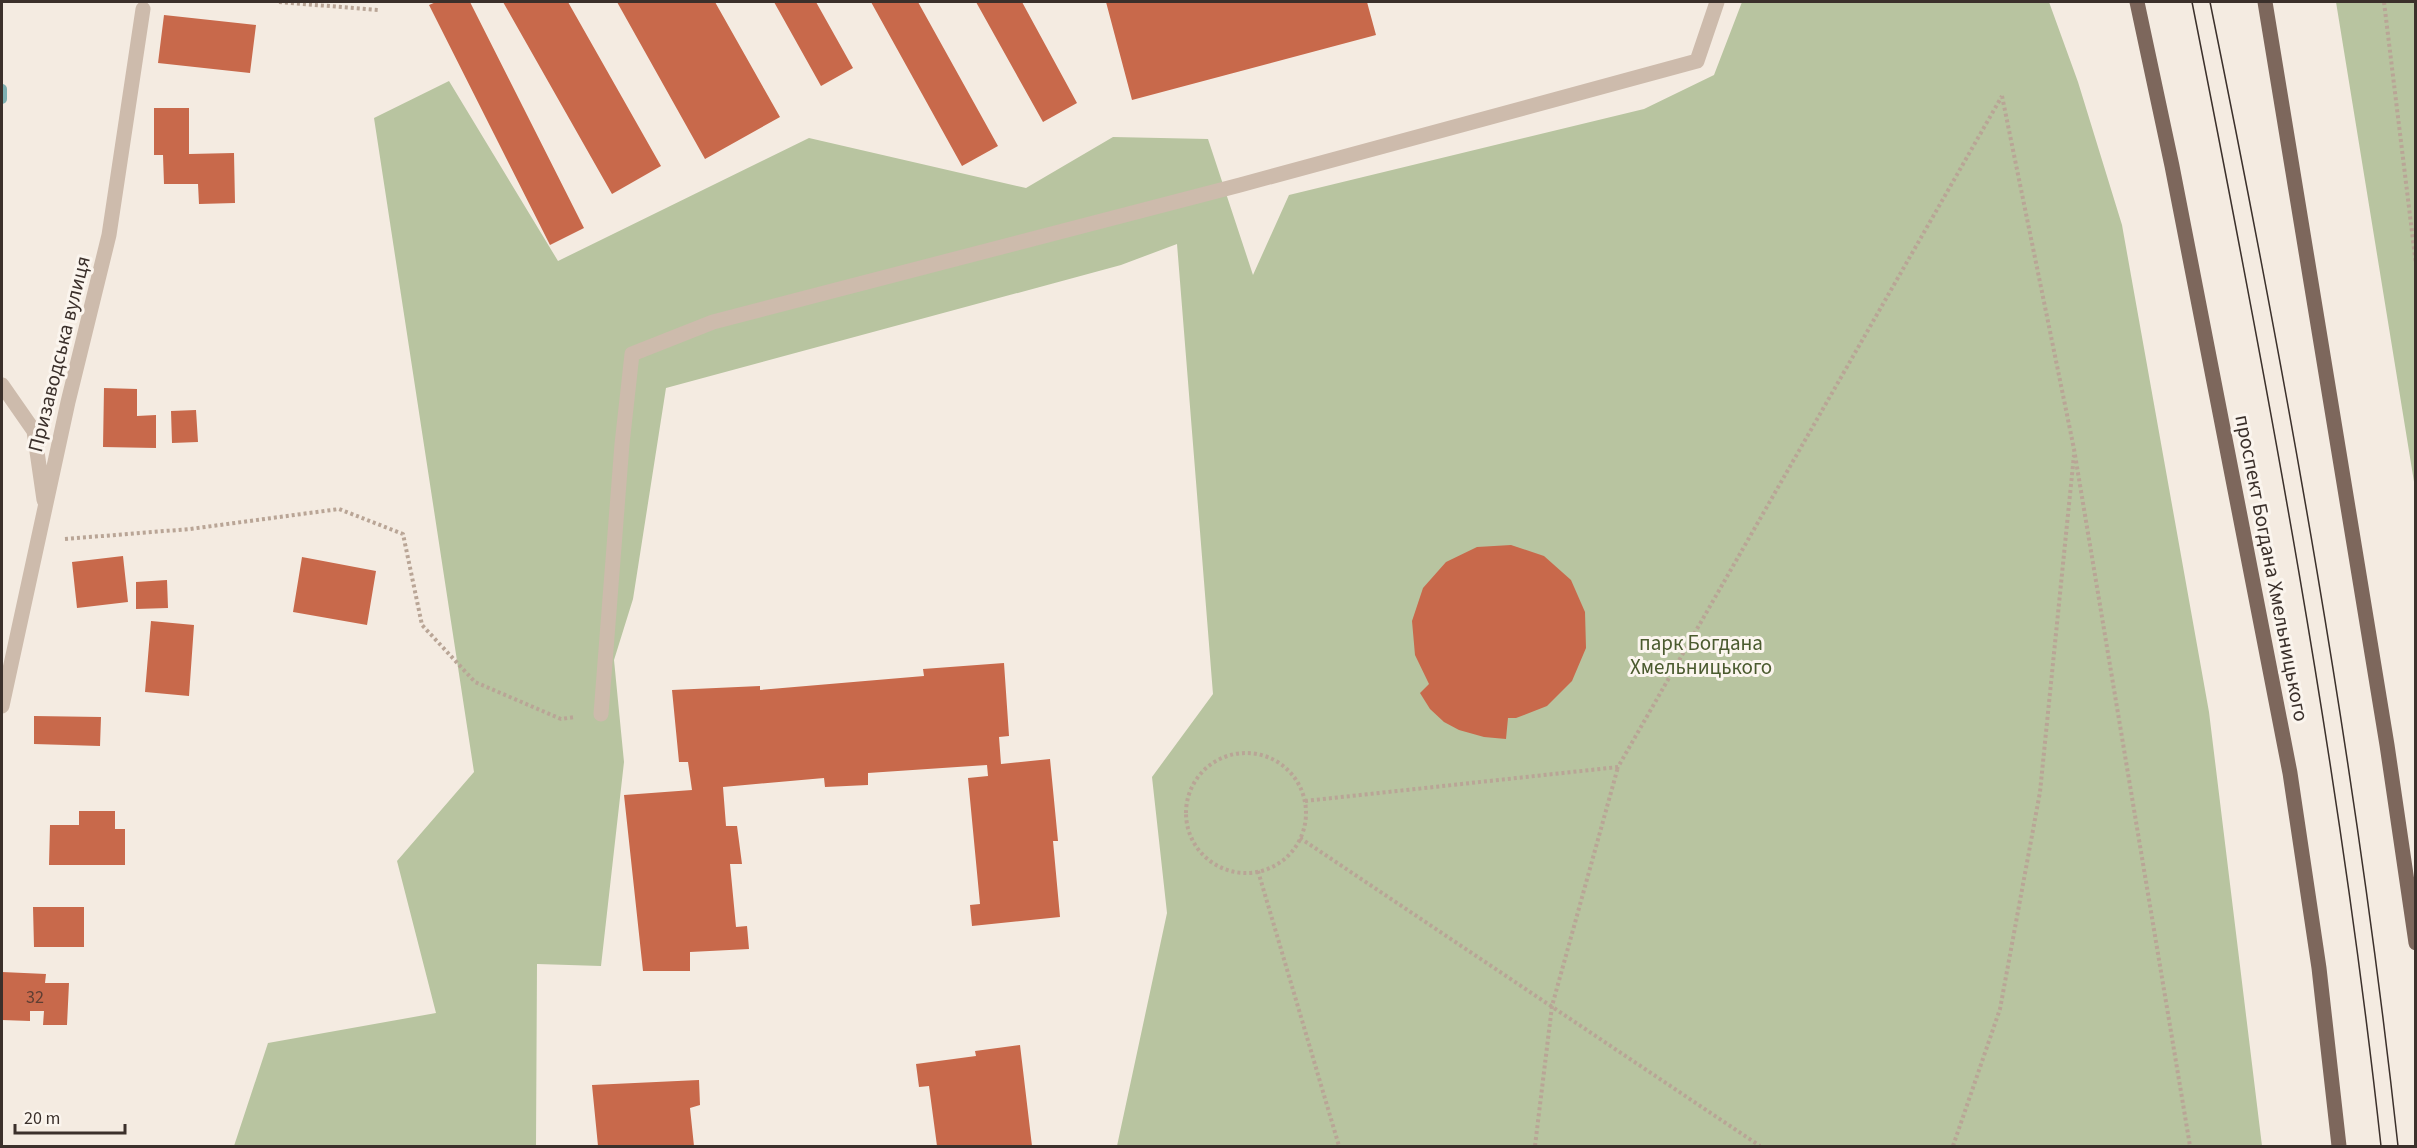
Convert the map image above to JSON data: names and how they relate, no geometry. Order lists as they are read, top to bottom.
{
  "streets": {
    "main road": ["проспект Богдана Хмельницького"],
    "street": ["Призаводська вулиця"]
  },
  "parks": ["парк Богдана Хмельницького"],
  "house_numbers": ["32"],
  "scale_bar": "20 m"
}
